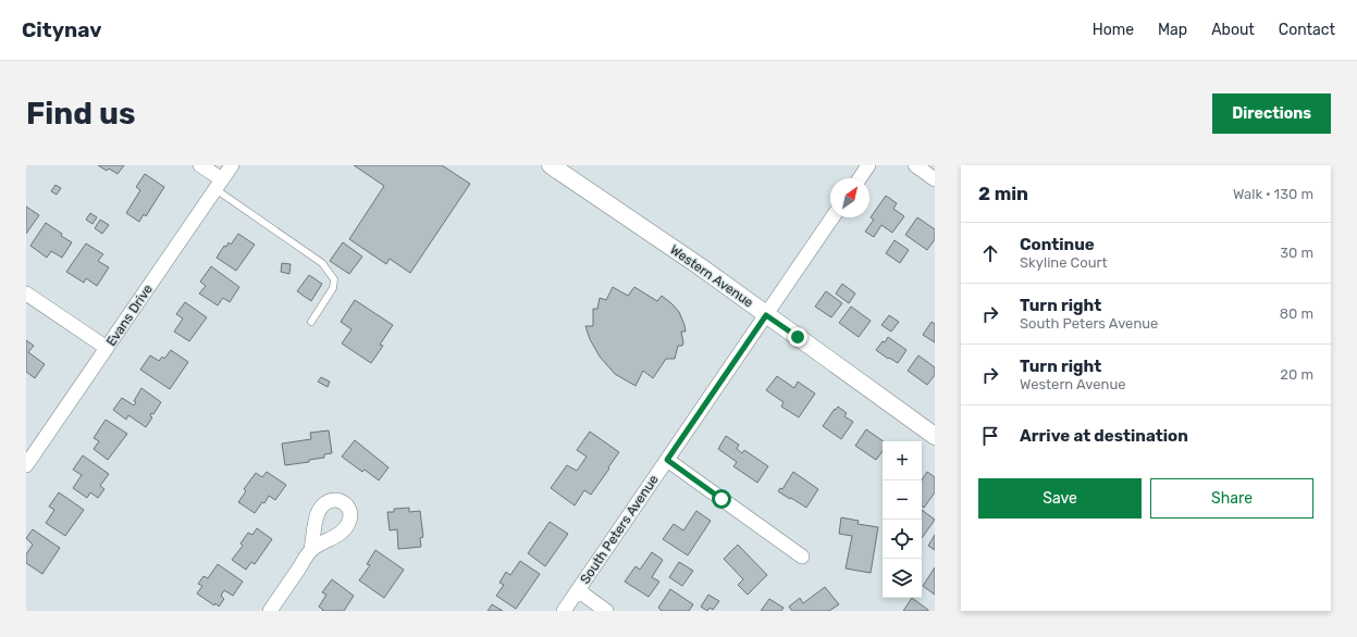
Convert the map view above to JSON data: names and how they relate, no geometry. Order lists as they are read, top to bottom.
{
  "streets": {
    "street": ["Western Avenue", "Evans Drive", "South Peters Avenue"]
  },
  "crossings": [
    ["Western Avenue", "South Peters Avenue"]
  ],
  "north": "top right",
  "page": {
    "header": "Citynav",
    "nav": [
      "Home",
      "Map",
      "About",
      "Contact"
    ],
    "buttons": [
      "Directions",
      ["Save", "Share"]
    ],
    "title": "Find us",
    "heading": ["2 min", "Walk · 130 m"],
    "list": [
      ["Continue", "Skyline Court", "30 m"],
      ["Turn right", "South Peters Avenue", "80 m"],
      ["Turn right", "Western Avenue", "20 m"],
      "Arrive at destination"
    ],
    "map_buttons": ["+", "−"]
  }
}
